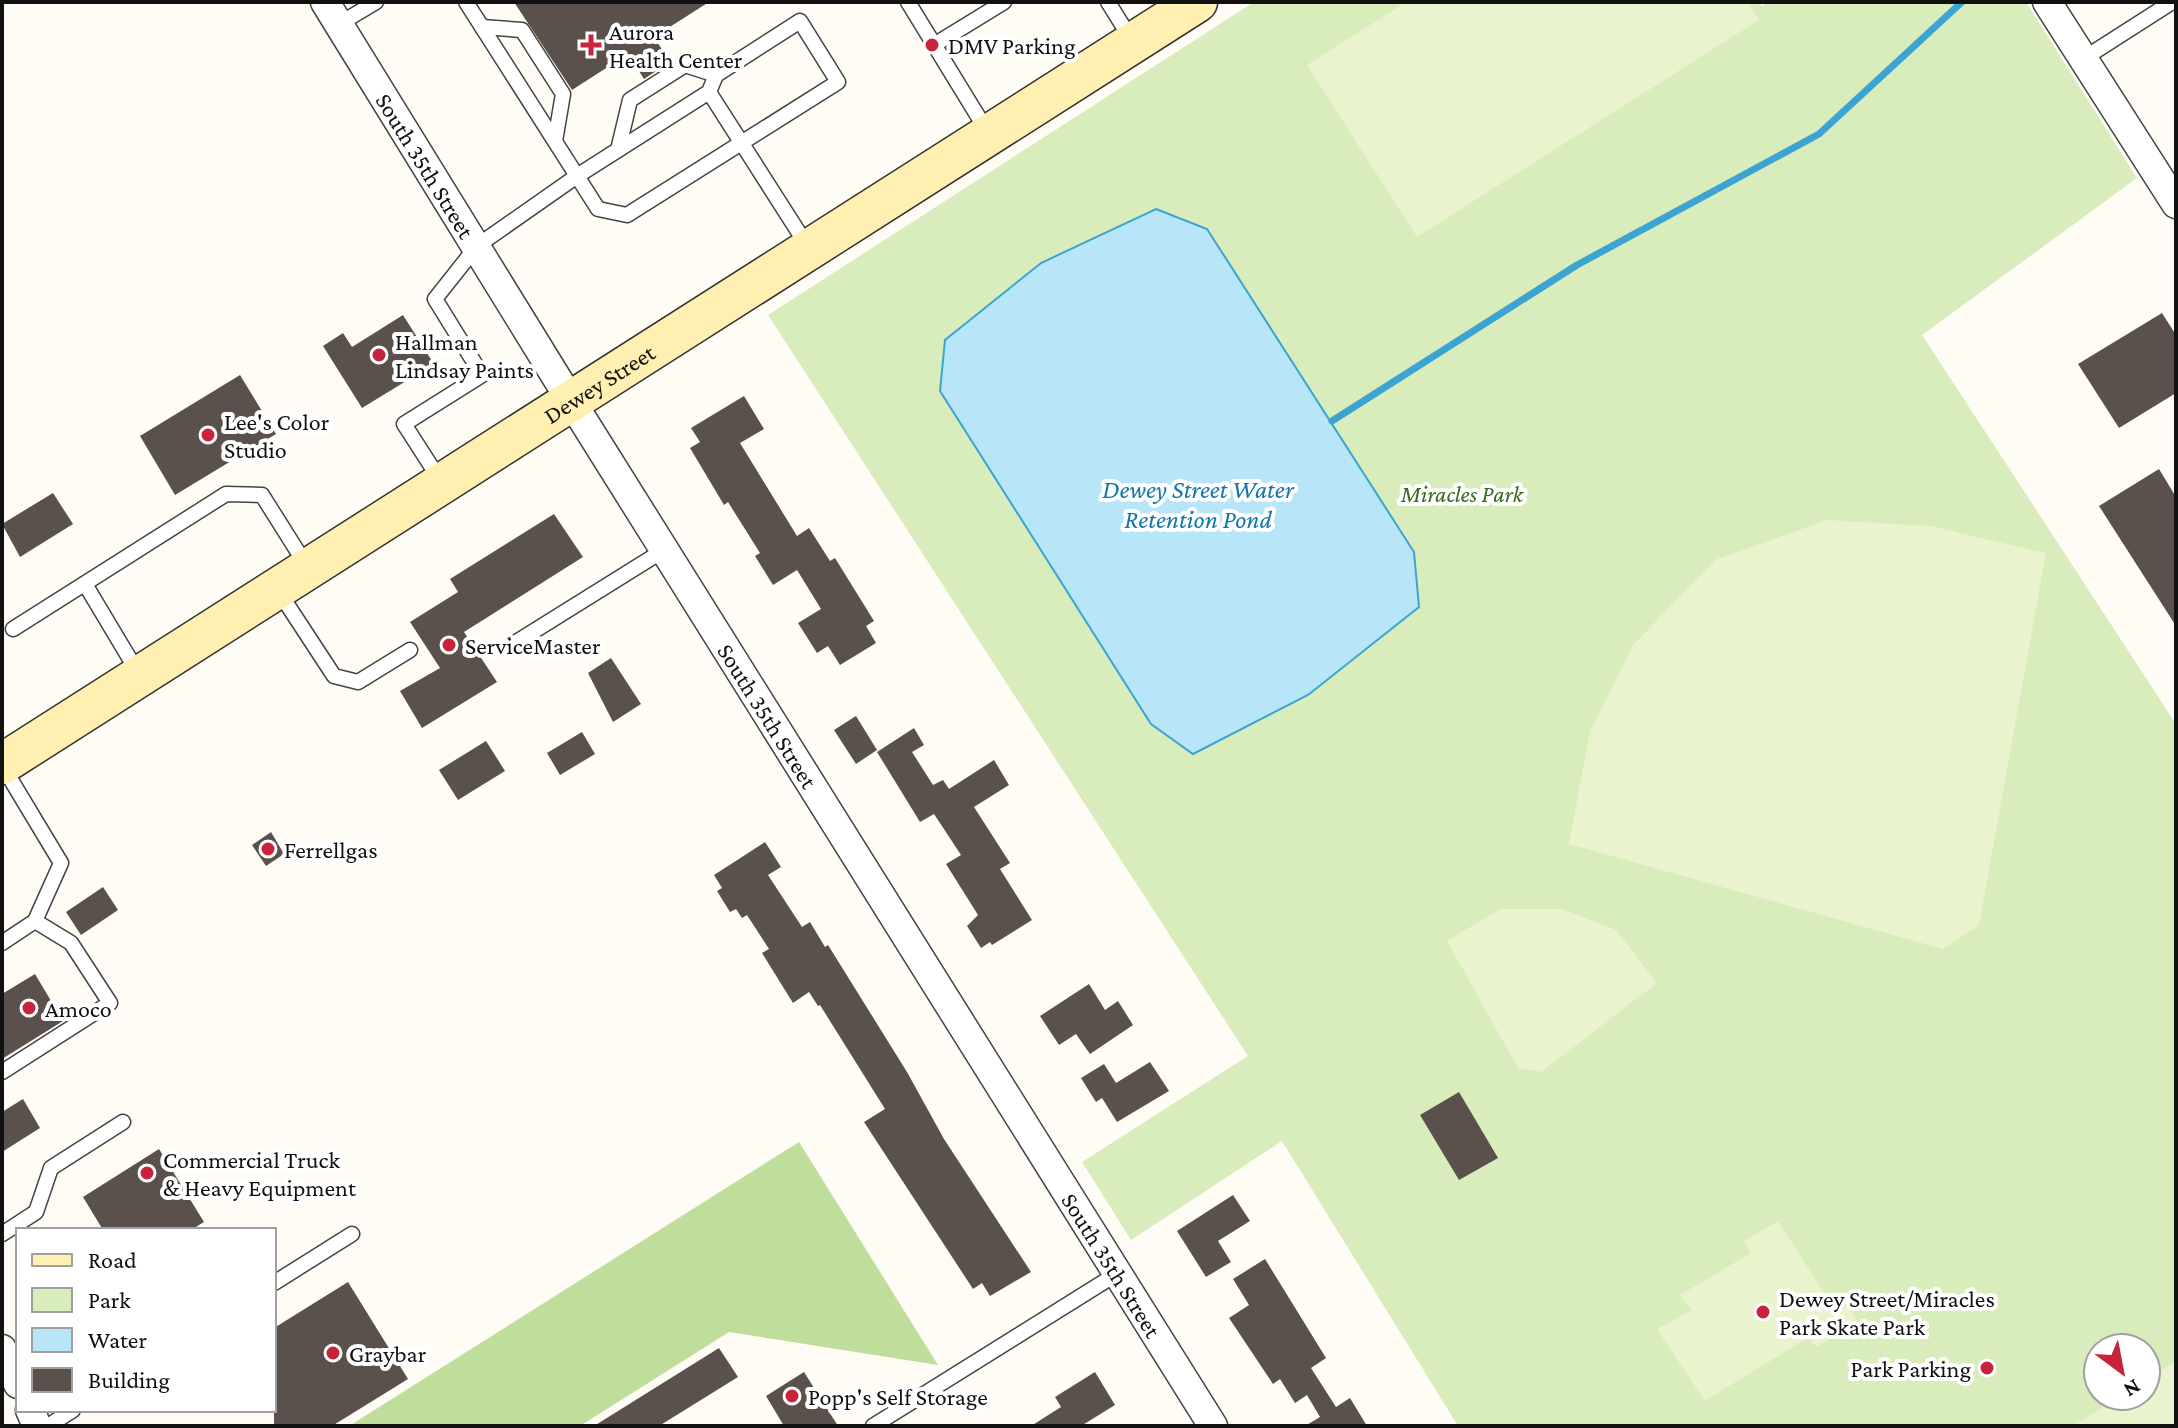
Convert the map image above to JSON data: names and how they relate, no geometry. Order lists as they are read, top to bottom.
{
  "streets": {
    "street": ["South 35th Street", "Dewey Street"]
  },
  "crossings": [
    ["South 35th Street", "Dewey Street"]
  ],
  "water": ["Dewey Street Water Retention Pond"],
  "parks": ["Miracles Park"],
  "places": {
    "health": ["Aurora Health Center"],
    "other": [
      "DMV Parking",
      "Hallman Lindsay Paints",
      "Lee's Color Studio",
      "ServiceMaster",
      "Ferrellgas",
      "Amoco",
      "Commercial Truck & Heavy Equipment",
      "Dewey Street/Miracles Park Skate Park",
      "Graybar",
      "Park Parking",
      "Popp's Self Storage"
    ]
  },
  "legend": [
    "Road",
    "Park",
    "Water",
    "Building"
  ],
  "north": "bottom right"
}
